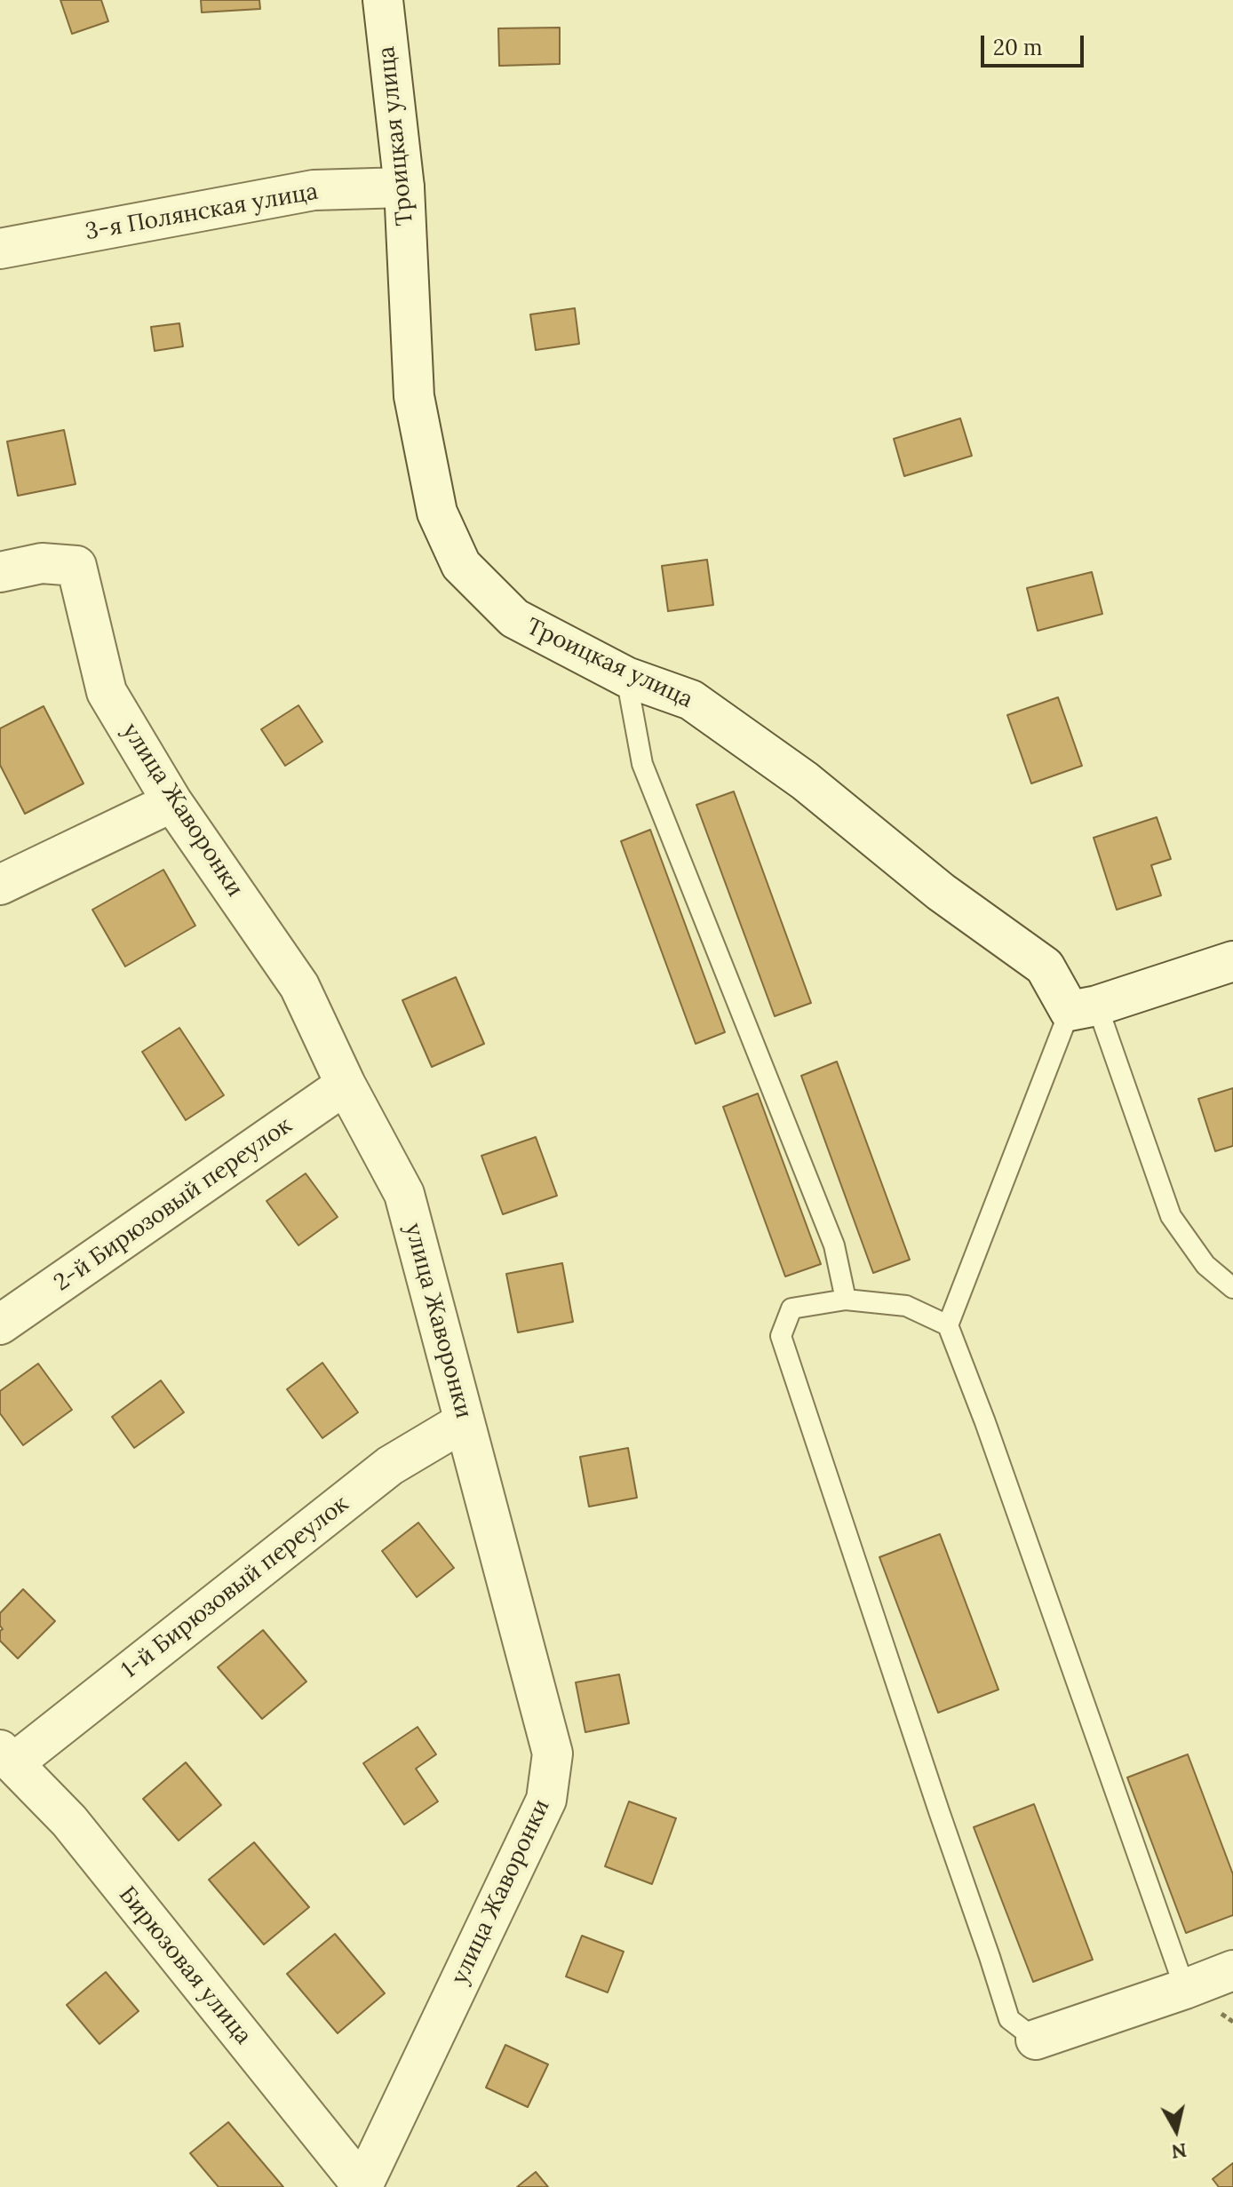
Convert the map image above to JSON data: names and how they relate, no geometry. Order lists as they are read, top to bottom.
{
  "streets": {
    "street": [
      "Троицкая улица",
      "3-я Полянская улица",
      "улица Жаворонки",
      "2-й Бирюзовый переулок",
      "1-й Бирюзовый переулок",
      "Бирюзовая улица"
    ]
  },
  "crossings": [
    ["Троицкая улица", "3-я Полянская улица"],
    ["улица Жаворонки", "2-й Бирюзовый переулок"],
    ["улица Жаворонки", "1-й Бирюзовый переулок"],
    ["улица Жаворонки", "Бирюзовая улица"],
    ["1-й Бирюзовый переулок", "Бирюзовая улица"]
  ],
  "scale_bar": "20 m",
  "north": "bottom"
}
